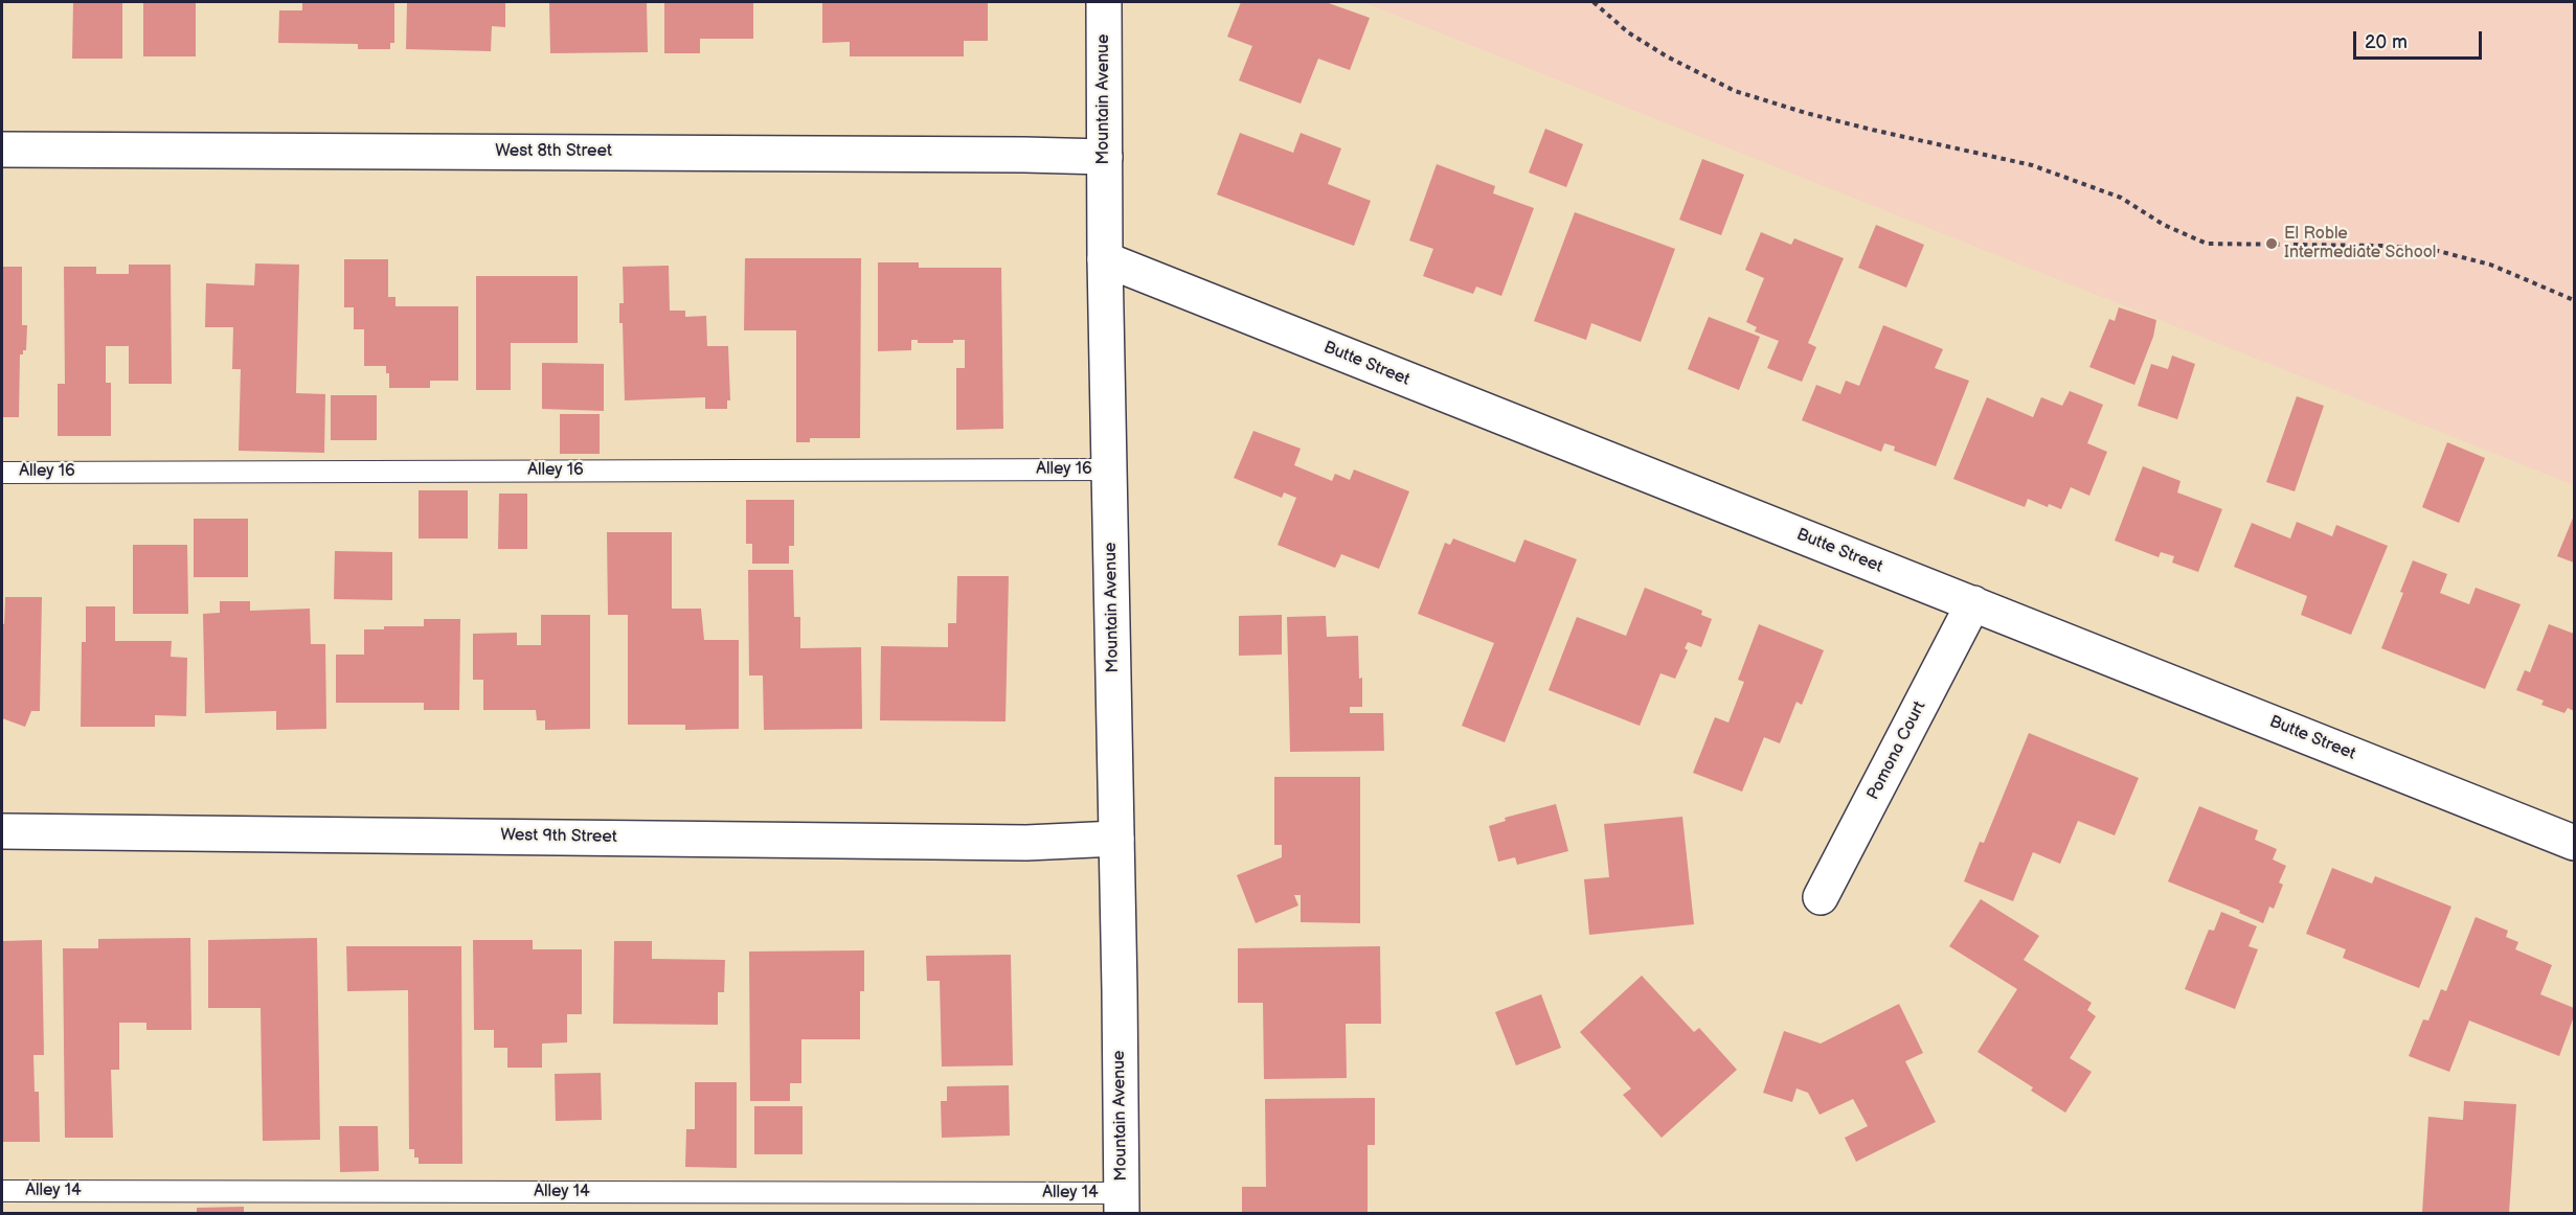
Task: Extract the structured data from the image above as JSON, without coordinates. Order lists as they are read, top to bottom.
{
  "streets": {
    "street": [
      "Mountain Avenue",
      "West 8th Street",
      "Butte Street",
      "Pomona Court",
      "West 9th Street"
    ],
    "lane": ["Alley 16", "Alley 14"]
  },
  "crossings": [
    ["Mountain Avenue", "West 8th Street"],
    ["Mountain Avenue", "Butte Street"],
    ["Mountain Avenue", "Alley 16"],
    ["Mountain Avenue", "West 9th Street"],
    ["Mountain Avenue", "Alley 14"],
    ["Butte Street", "Pomona Court"]
  ],
  "places": ["El Roble Intermediate School"],
  "scale_bar": "20 m"
}
